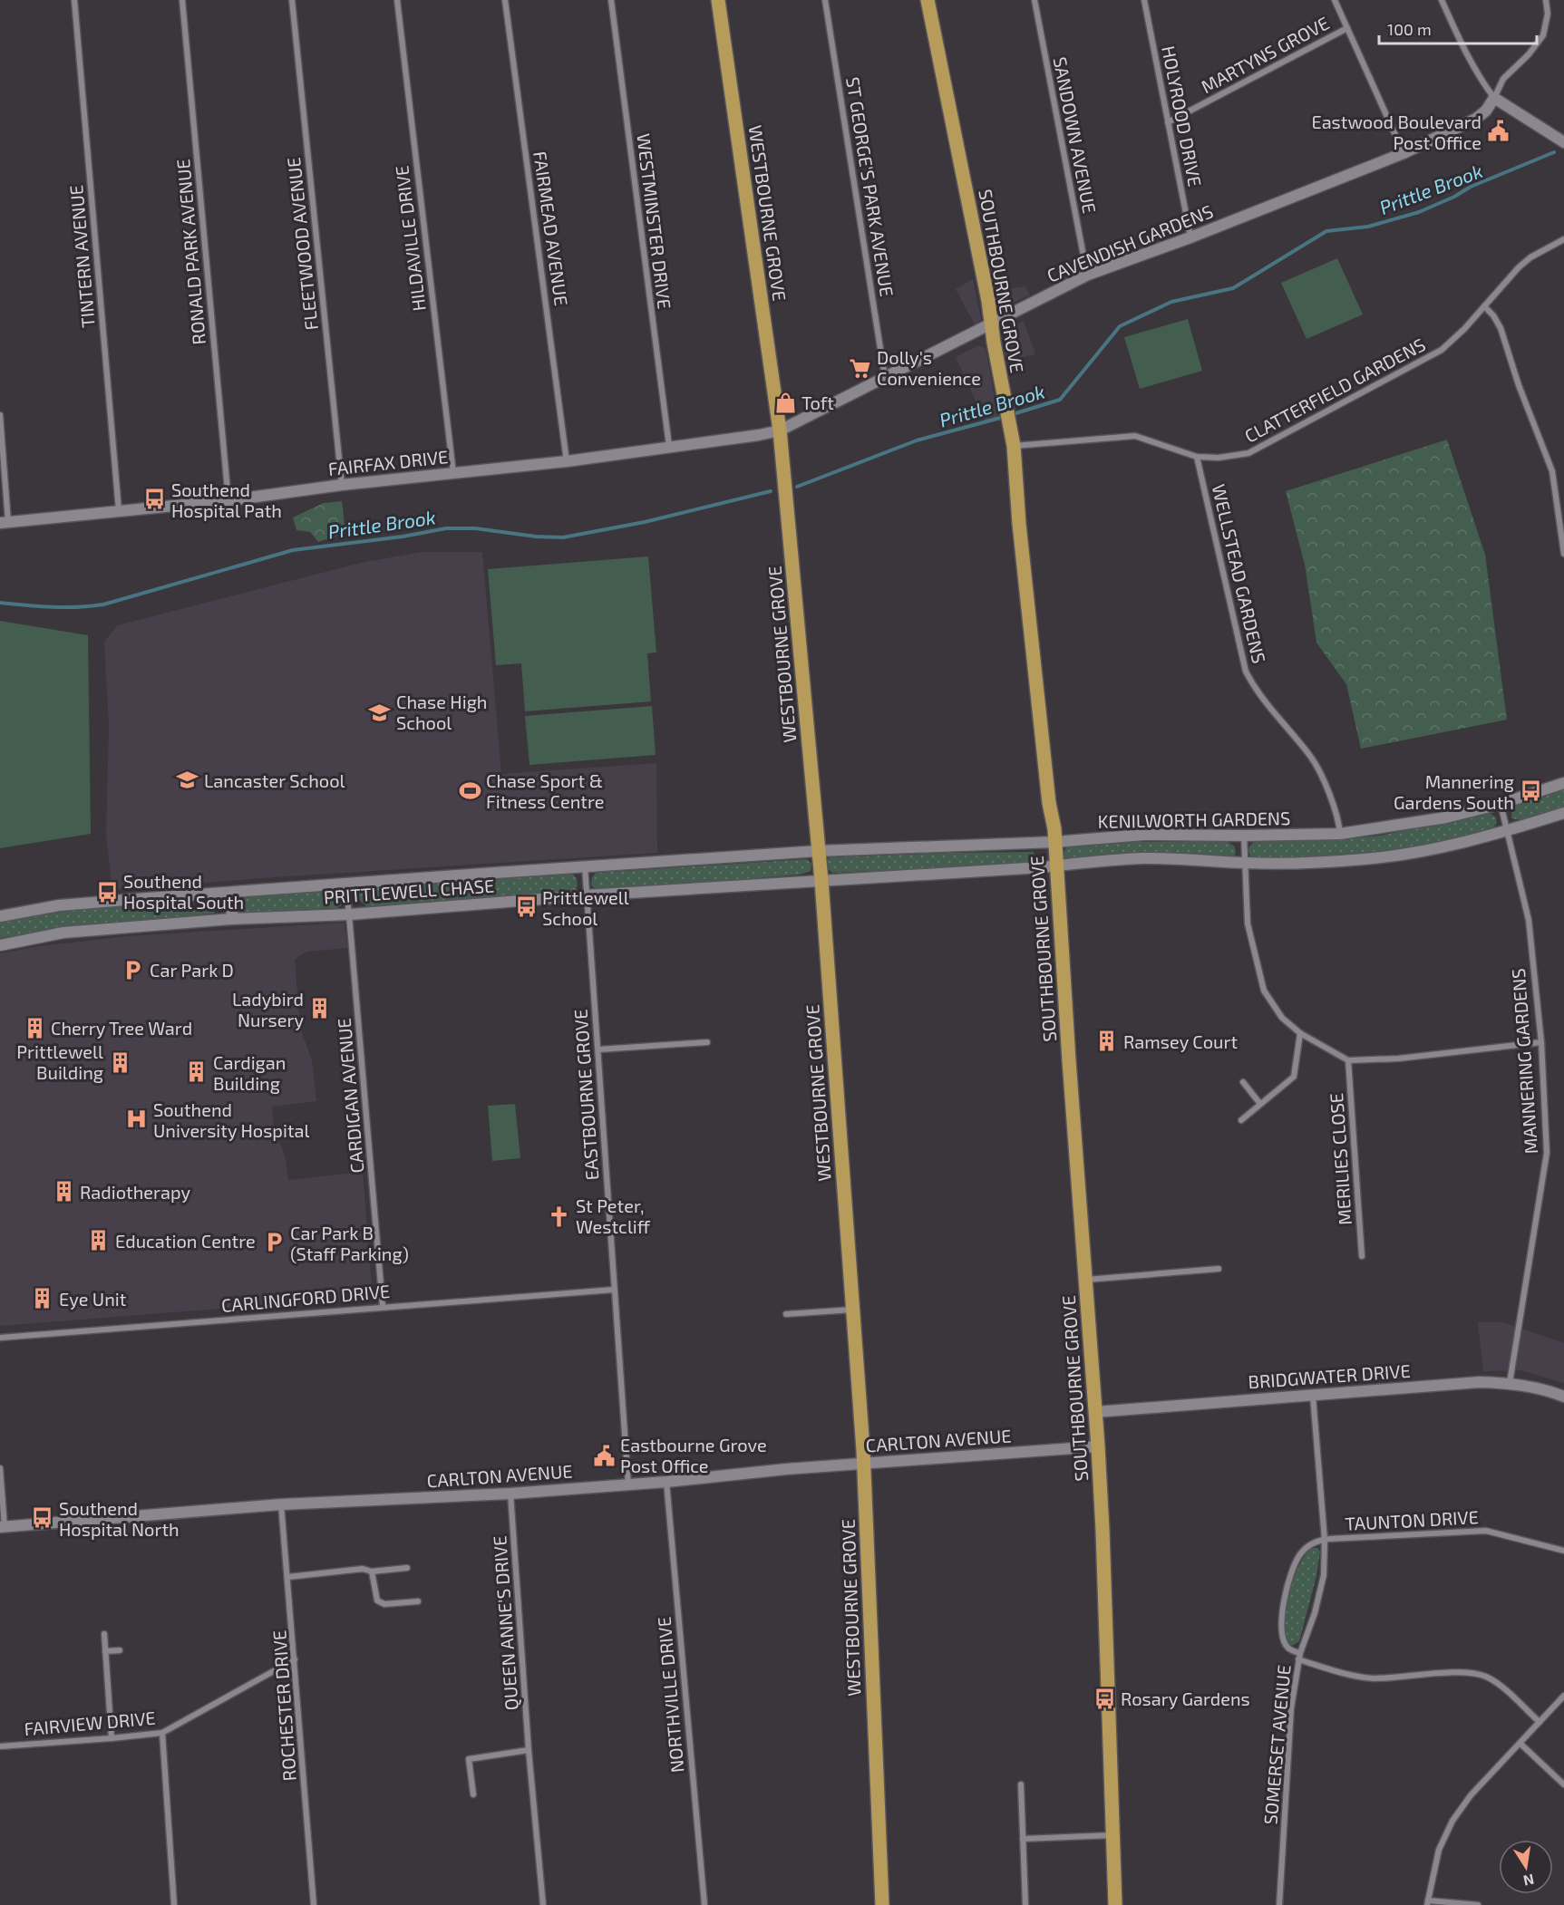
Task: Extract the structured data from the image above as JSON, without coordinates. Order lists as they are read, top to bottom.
{
  "streets": {
    "main road": ["WESTBOURNE GROVE", "SOUTHBOURNE GROVE"],
    "street": [
      "MARTYNS GROVE",
      "HOLYROOD DRIVE",
      "SANDOWN AVENUE",
      "ST GEORGE'S PARK AVENUE",
      "WESTMINSTER DRIVE",
      "FAIRMEAD AVENUE",
      "HILDAVILLE DRIVE",
      "CAVENDISH GARDENS",
      "FLEETWOOD AVENUE",
      "RONALD PARK AVENUE",
      "TINTERN AVENUE",
      "CLATTERFIELD GARDENS",
      "FAIRFAX DRIVE",
      "WELLSTEAD GARDENS",
      "KENILWORTH GARDENS",
      "PRITTLEWELL CHASE",
      "MANNERING GARDENS",
      "EASTBOURNE GROVE",
      "CARDIGAN AVENUE",
      "MERILIES CLOSE",
      "CARLINGFORD DRIVE",
      "BRIDGWATER DRIVE",
      "CARLTON AVENUE",
      "TAUNTON DRIVE",
      "QUEEN ANNE'S DRIVE",
      "NORTHVILLE DRIVE",
      "ROCHESTER DRIVE",
      "FAIRVIEW DRIVE",
      "SOMERSET AVENUE"
    ]
  },
  "crossings": [
    ["MARTYNS GROVE", "HOLYROOD DRIVE"],
    ["HOLYROOD DRIVE", "CAVENDISH GARDENS"],
    ["SANDOWN AVENUE", "CAVENDISH GARDENS"],
    ["ST GEORGE'S PARK AVENUE", "CAVENDISH GARDENS"],
    ["WESTBOURNE GROVE", "CAVENDISH GARDENS"],
    ["WESTBOURNE GROVE", "FAIRFAX DRIVE"],
    ["WESTBOURNE GROVE", "KENILWORTH GARDENS"],
    ["WESTBOURNE GROVE", "PRITTLEWELL CHASE"],
    ["WESTBOURNE GROVE", "CARLTON AVENUE"],
    ["WESTMINSTER DRIVE", "FAIRFAX DRIVE"],
    ["FAIRMEAD AVENUE", "FAIRFAX DRIVE"],
    ["HILDAVILLE DRIVE", "FAIRFAX DRIVE"],
    ["CAVENDISH GARDENS", "SOUTHBOURNE GROVE"],
    ["CAVENDISH GARDENS", "FAIRFAX DRIVE"],
    ["FLEETWOOD AVENUE", "FAIRFAX DRIVE"],
    ["RONALD PARK AVENUE", "FAIRFAX DRIVE"],
    ["TINTERN AVENUE", "FAIRFAX DRIVE"],
    ["SOUTHBOURNE GROVE", "CLATTERFIELD GARDENS"],
    ["SOUTHBOURNE GROVE", "KENILWORTH GARDENS"],
    ["SOUTHBOURNE GROVE", "BRIDGWATER DRIVE"],
    ["SOUTHBOURNE GROVE", "CARLTON AVENUE"],
    ["CLATTERFIELD GARDENS", "WELLSTEAD GARDENS"],
    ["WELLSTEAD GARDENS", "KENILWORTH GARDENS"],
    ["KENILWORTH GARDENS", "PRITTLEWELL CHASE"],
    ["KENILWORTH GARDENS", "MANNERING GARDENS"],
    ["PRITTLEWELL CHASE", "EASTBOURNE GROVE"],
    ["PRITTLEWELL CHASE", "CARDIGAN AVENUE"],
    ["MANNERING GARDENS", "BRIDGWATER DRIVE"],
    ["EASTBOURNE GROVE", "CARLINGFORD DRIVE"],
    ["EASTBOURNE GROVE", "CARLTON AVENUE"],
    ["CARDIGAN AVENUE", "CARLINGFORD DRIVE"],
    ["BRIDGWATER DRIVE", "SOMERSET AVENUE"],
    ["CARLTON AVENUE", "QUEEN ANNE'S DRIVE"],
    ["CARLTON AVENUE", "NORTHVILLE DRIVE"],
    ["CARLTON AVENUE", "ROCHESTER DRIVE"],
    ["TAUNTON DRIVE", "SOMERSET AVENUE"],
    ["ROCHESTER DRIVE", "FAIRVIEW DRIVE"]
  ],
  "water": ["Prittle Brook"],
  "places": {
    "public building": ["Eastwood Boulevard Post Office", "Eastbourne Grove Post Office"],
    "supermarket": ["Dolly's Convenience"],
    "shop": ["Toft"],
    "bus stop": [
      "Southend Hospital Path",
      "Mannering Gardens South",
      "Southend Hospital South",
      "Prittlewell School",
      "Southend Hospital North",
      "Rosary Gardens"
    ],
    "school or university": ["Chase High School", "Lancaster School"],
    "sports": ["Chase Sport & Fitness Centre"],
    "parking": ["Car Park D", "Car Park B (Staff Parking)"],
    "building": [
      "Ladybird Nursery",
      "Cherry Tree Ward",
      "Ramsey Court",
      "Prittlewell Building",
      "Cardigan Building",
      "Radiotherapy",
      "Education Centre",
      "Eye Unit"
    ],
    "hospital": ["Southend University Hospital"],
    "church": ["St Peter, Westcliff"]
  },
  "scale_bar": "100 m",
  "north": "bottom"
}
